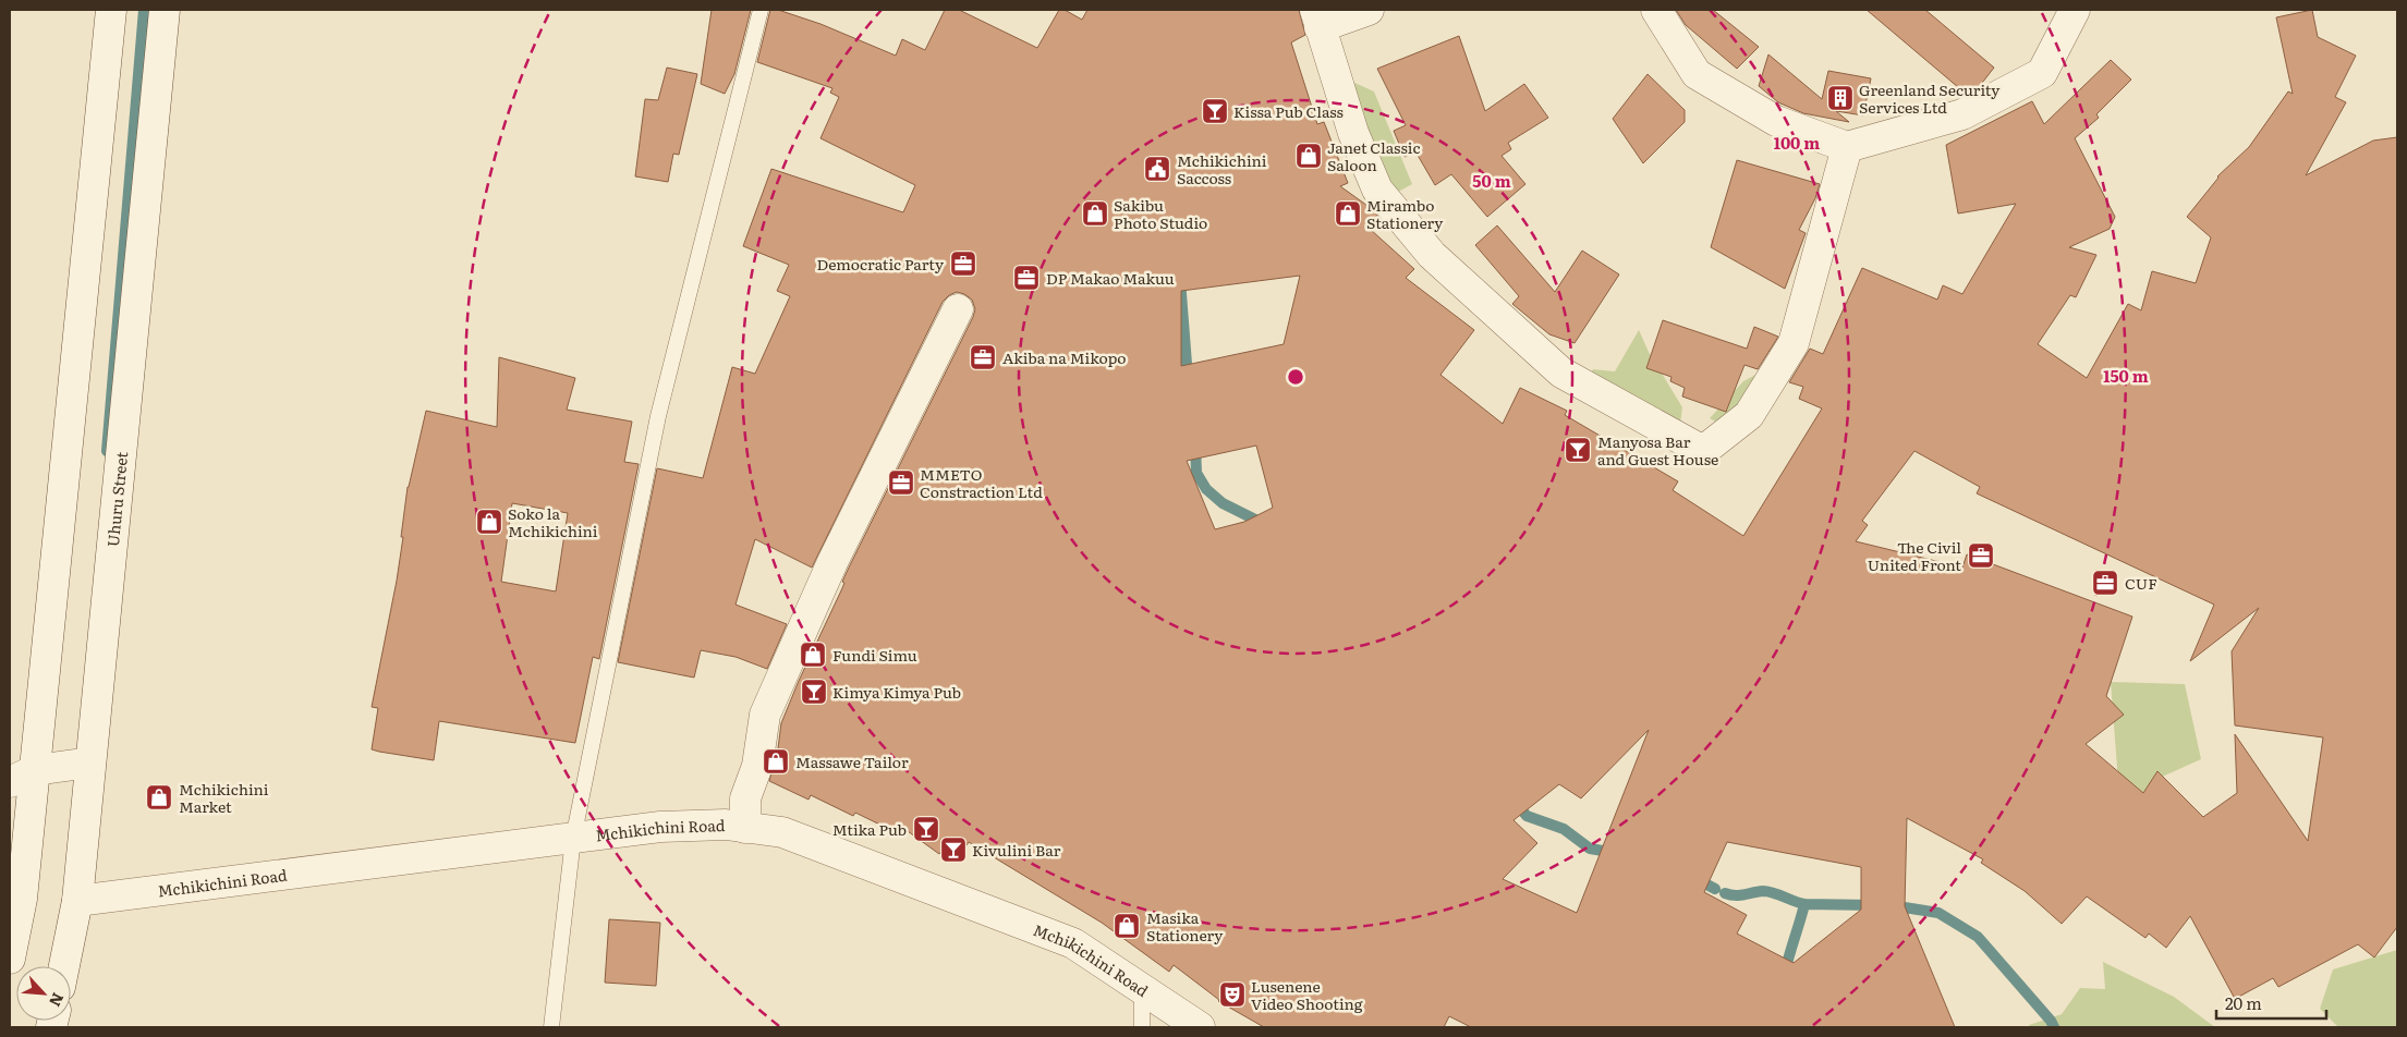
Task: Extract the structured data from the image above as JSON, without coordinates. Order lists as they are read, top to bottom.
{
  "streets": {
    "street": ["Uhuru Street", "Mchikichini Road"]
  },
  "crossings": [
    ["Uhuru Street", "Mchikichini Road"]
  ],
  "places": {
    "building": ["Greenland Security Services Ltd"],
    "bar": [
      "Kissa Pub Class",
      "Manyosa Bar and Guest House",
      "Kimya Kimya Pub",
      "Mtika Pub",
      "Kivulini Bar"
    ],
    "shop": [
      "Janet Classic Saloon",
      "Sakibu Photo Studio",
      "Mirambo Stationery",
      "Soko la Mchikichini",
      "Fundi Simu",
      "Massawe Tailor",
      "Mchikichini Market",
      "Masika Stationery"
    ],
    "public building": ["Mchikichini Saccoss"],
    "office": [
      "Democratic Party",
      "DP Makao Makuu",
      "Akiba na Mikopo",
      "MMETO Constraction Ltd",
      "The Civil United Front",
      "CUF"
    ],
    "theatre": ["Lusenene Video Shooting"]
  },
  "scale_bar": "20 m",
  "north": "bottom right",
  "rings": ["100 m", "50 m", "150 m"]
}
